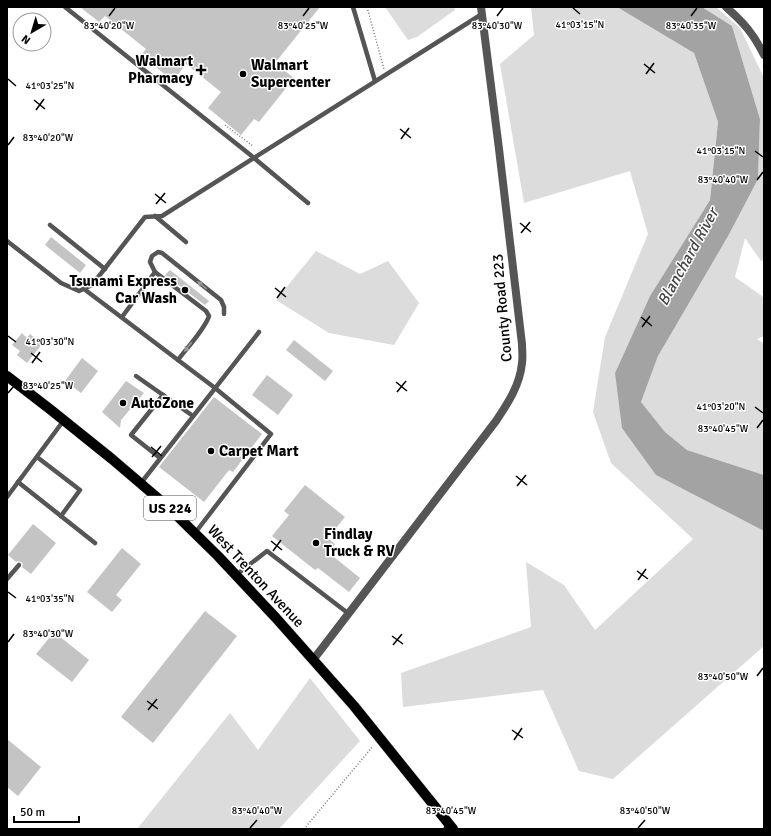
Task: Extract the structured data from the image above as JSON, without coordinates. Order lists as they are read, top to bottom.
{
  "streets": {
    "main road": ["US 224", "West Trenton Avenue"],
    "street": ["County Road 223"]
  },
  "crossings": [
    ["County Road 223", "US 224"],
    ["County Road 223", "West Trenton Avenue"],
    ["US 224", "West Trenton Avenue"]
  ],
  "water": ["Blanchard River"],
  "places": {
    "health": ["Walmart Pharmacy"],
    "other": [
      "Walmart Supercenter",
      "Tsunami Express Car Wash",
      "AutoZone",
      "Carpet Mart",
      "Findlay Truck & RV"
    ]
  },
  "scale_bar": "50 m",
  "north": "bottom left",
  "coordinates": [
    "41°03'15\"N",
    "83°40'20\"W",
    "83°40'25\"W",
    "83°40'30\"W",
    "83°40'35\"W",
    "41°03'25\"N",
    "83°40'40\"W",
    "41°03'30\"N",
    "41°03'20\"N",
    "83°40'45\"W",
    "41°03'35\"N",
    "83°40'50\"W"
  ]
}
